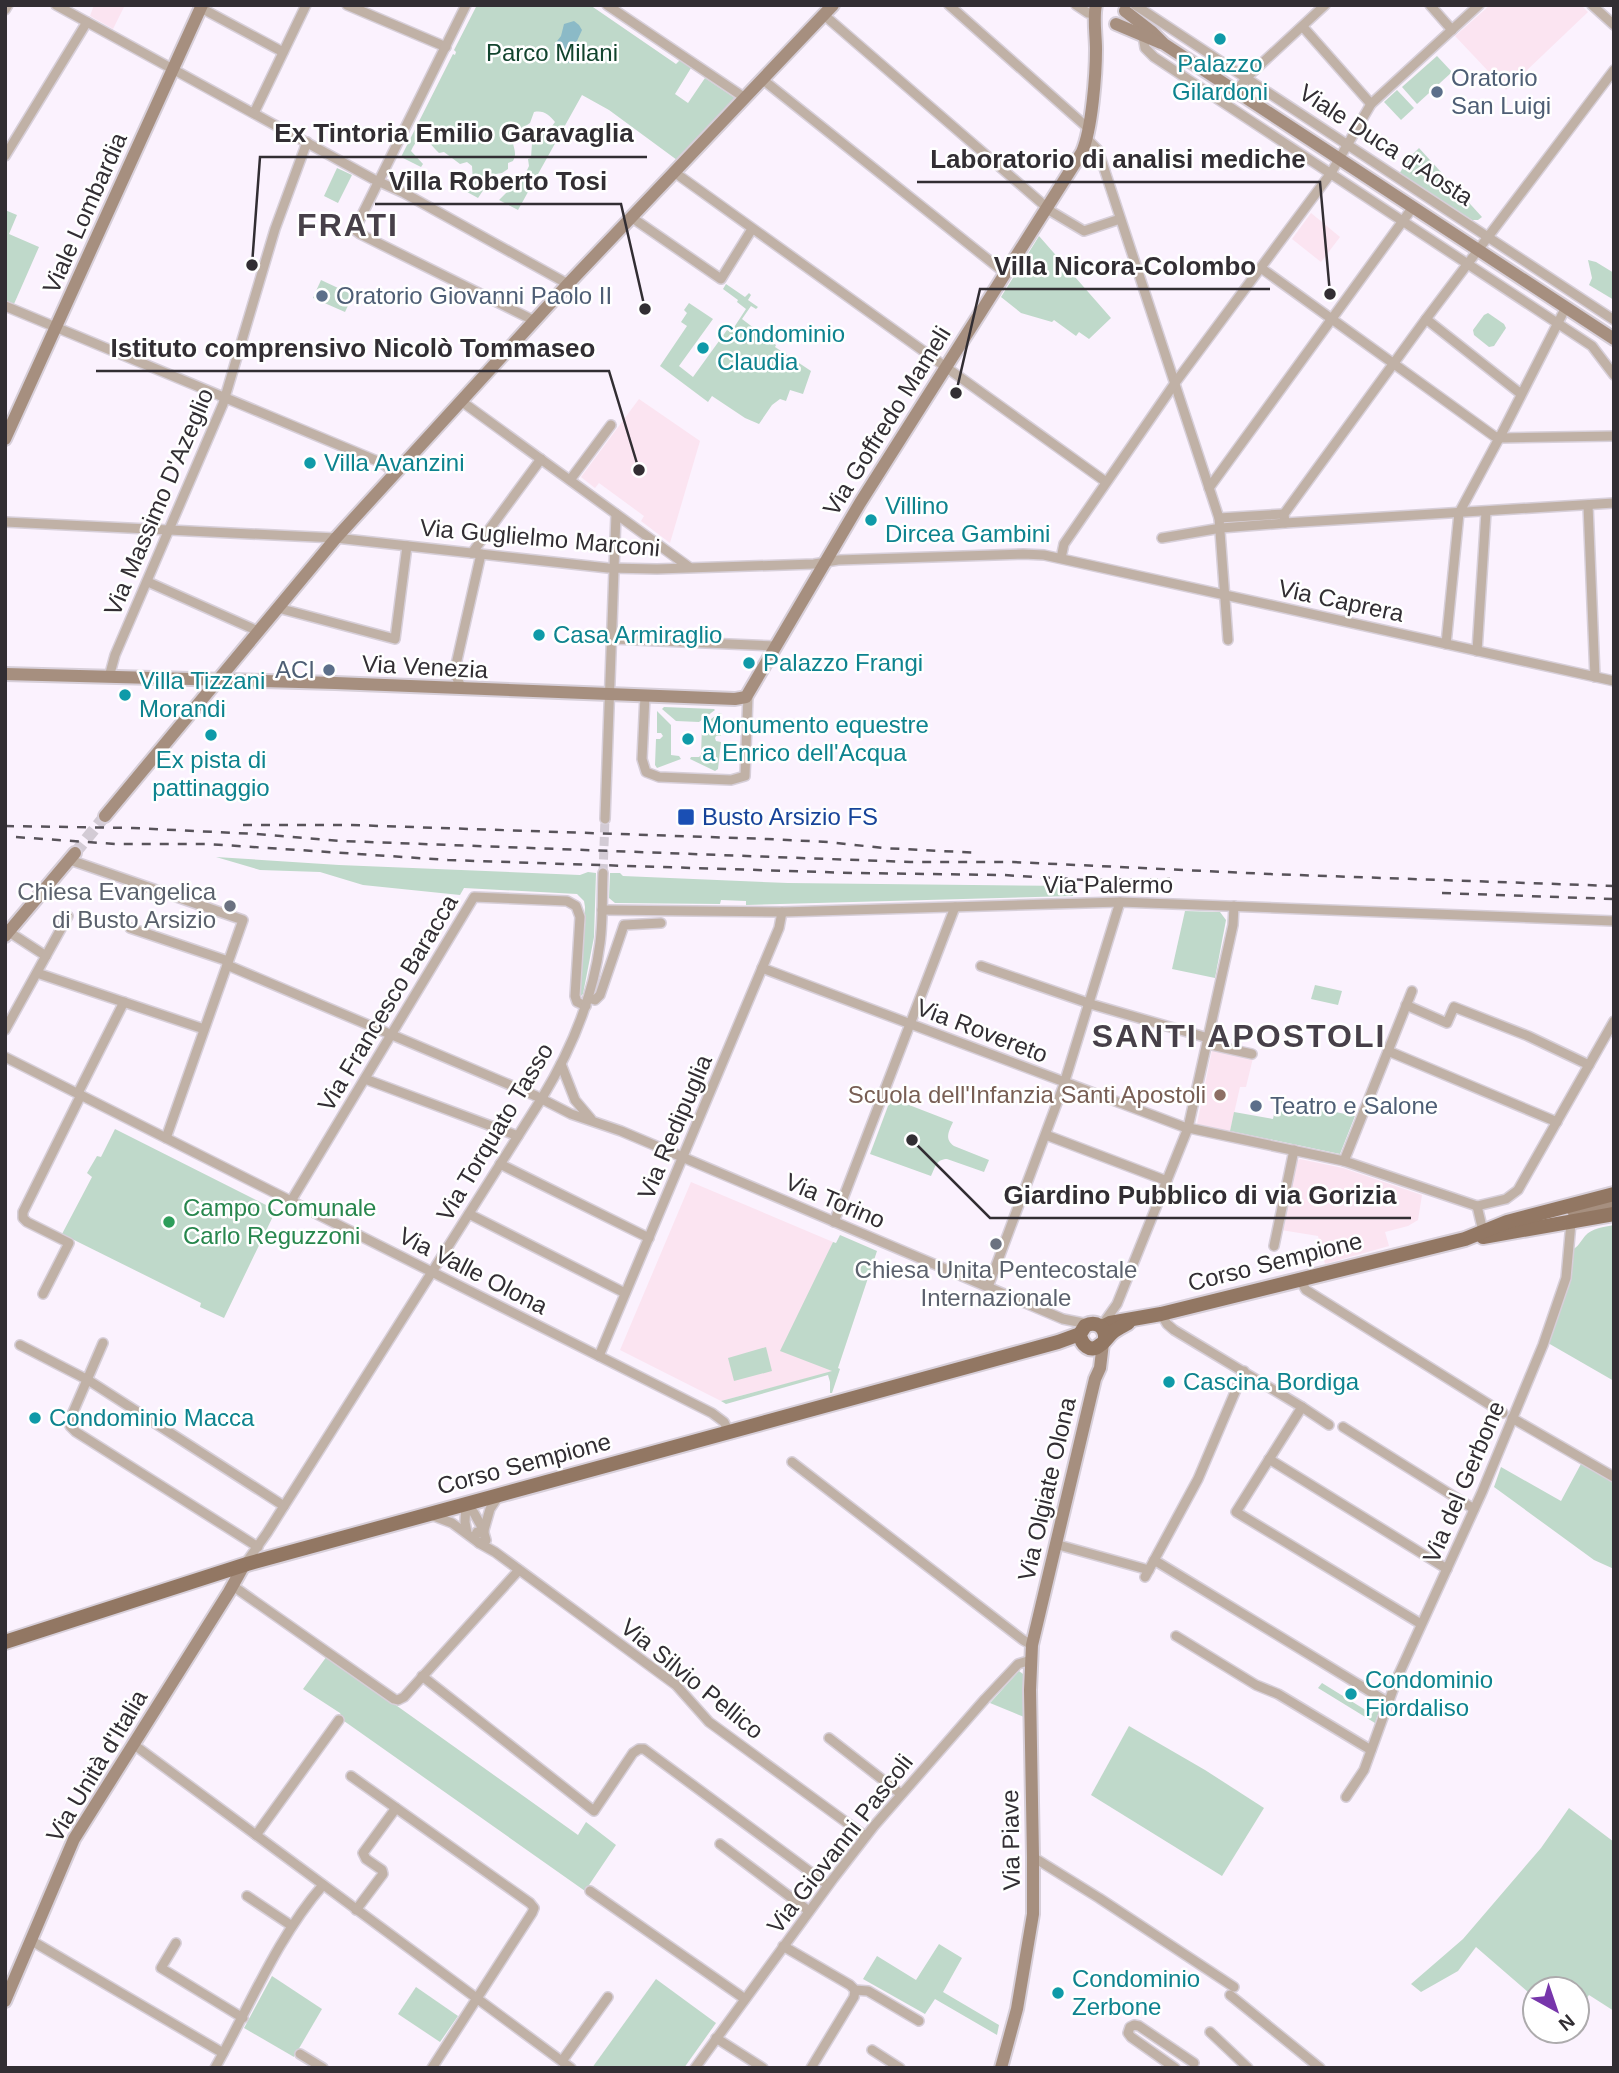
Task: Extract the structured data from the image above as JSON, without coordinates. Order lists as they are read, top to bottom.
{
  "streets": {
    "main road": ["Corso Sempione"],
    "street": [
      "Viale Duca d'Aosta",
      "Viale Lombardia",
      "Via Goffredo Mameli",
      "Via Massimo D'Azeglio",
      "Via Guglielmo Marconi",
      "Via Caprera",
      "Via Venezia",
      "Via Palermo",
      "Via Francesco Baracca",
      "Via Rovereto",
      "Via Redipuglia",
      "Via Torquato Tasso",
      "Via Torino",
      "Via Valle Olona",
      "Via del Gerbone",
      "Via Olgiate Olona",
      "Via Silvio Pellico",
      "Via Unità d'Italia",
      "Via Piave",
      "Via Giovanni Pascoli"
    ]
  },
  "crossings": [
    ["Viale Duca d'Aosta", "Via Goffredo Mameli"],
    ["Via Goffredo Mameli", "Via Guglielmo Marconi"],
    ["Via Goffredo Mameli", "Via Venezia"],
    ["Via Massimo D'Azeglio", "Via Guglielmo Marconi"],
    ["Via Massimo D'Azeglio", "Via Venezia"],
    ["Via Guglielmo Marconi", "Via Caprera"],
    ["Via Palermo", "Via Redipuglia"],
    ["Via Palermo", "Via Torquato Tasso"],
    ["Via Francesco Baracca", "Via Torquato Tasso"],
    ["Via Francesco Baracca", "Via Torino"],
    ["Via Francesco Baracca", "Via Valle Olona"],
    ["Via Rovereto", "Via Redipuglia"],
    ["Via Redipuglia", "Via Torino"],
    ["Via Redipuglia", "Via Valle Olona"],
    ["Via Torquato Tasso", "Via Torino"],
    ["Via Torquato Tasso", "Corso Sempione"],
    ["Via Torquato Tasso", "Via Valle Olona"],
    ["Via Torquato Tasso", "Via Unità d'Italia"],
    ["Via Torino", "Corso Sempione"],
    ["Via Torino", "Via Olgiate Olona"],
    ["Corso Sempione", "Via Valle Olona"],
    ["Corso Sempione", "Via del Gerbone"],
    ["Corso Sempione", "Via Olgiate Olona"],
    ["Corso Sempione", "Via Silvio Pellico"],
    ["Corso Sempione", "Via Unità d'Italia"],
    ["Via Olgiate Olona", "Via Piave"],
    ["Via Silvio Pellico", "Via Giovanni Pascoli"],
    ["Via Piave", "Via Giovanni Pascoli"]
  ],
  "districts": ["FRATI", "SANTI APOSTOLI"],
  "parks": ["Parco Milani"],
  "places": {
    "other": [
      "Palazzo Gilardoni",
      "Oratorio San Luigi",
      "Ex Tintoria Emilio Garavaglia",
      "Laboratorio di analisi mediche",
      "Oratorio Giovanni Paolo II",
      "Villa Roberto Tosi",
      "Condominio Claudia",
      "Villa Nicora-Colombo",
      "Villa Avanzini",
      "Istituto comprensivo Nicolò Tommaseo",
      "Villino Dircea Gambini",
      "Casa Armiraglio",
      "Palazzo Frangi",
      "ACI",
      "Villa Tizzani Morandi",
      "Ex pista di pattinaggio",
      "Monumento equestre a Enrico dell'Acqua",
      "Chiesa Evangelica di Busto Arsizio",
      "Scuola dell'Infanzia Santi Apostoli",
      "Teatro e Salone",
      "Giardino Pubblico di via Gorizia",
      "Campo Comunale Carlo Reguzzoni",
      "Chiesa Unita Pentecostale Internazionale",
      "Cascina Bordiga",
      "Condominio Macca",
      "Condominio Fiordaliso",
      "Condominio Zerbone"
    ],
    "transit": ["Busto Arsizio FS"]
  },
  "north": "bottom right"
}
